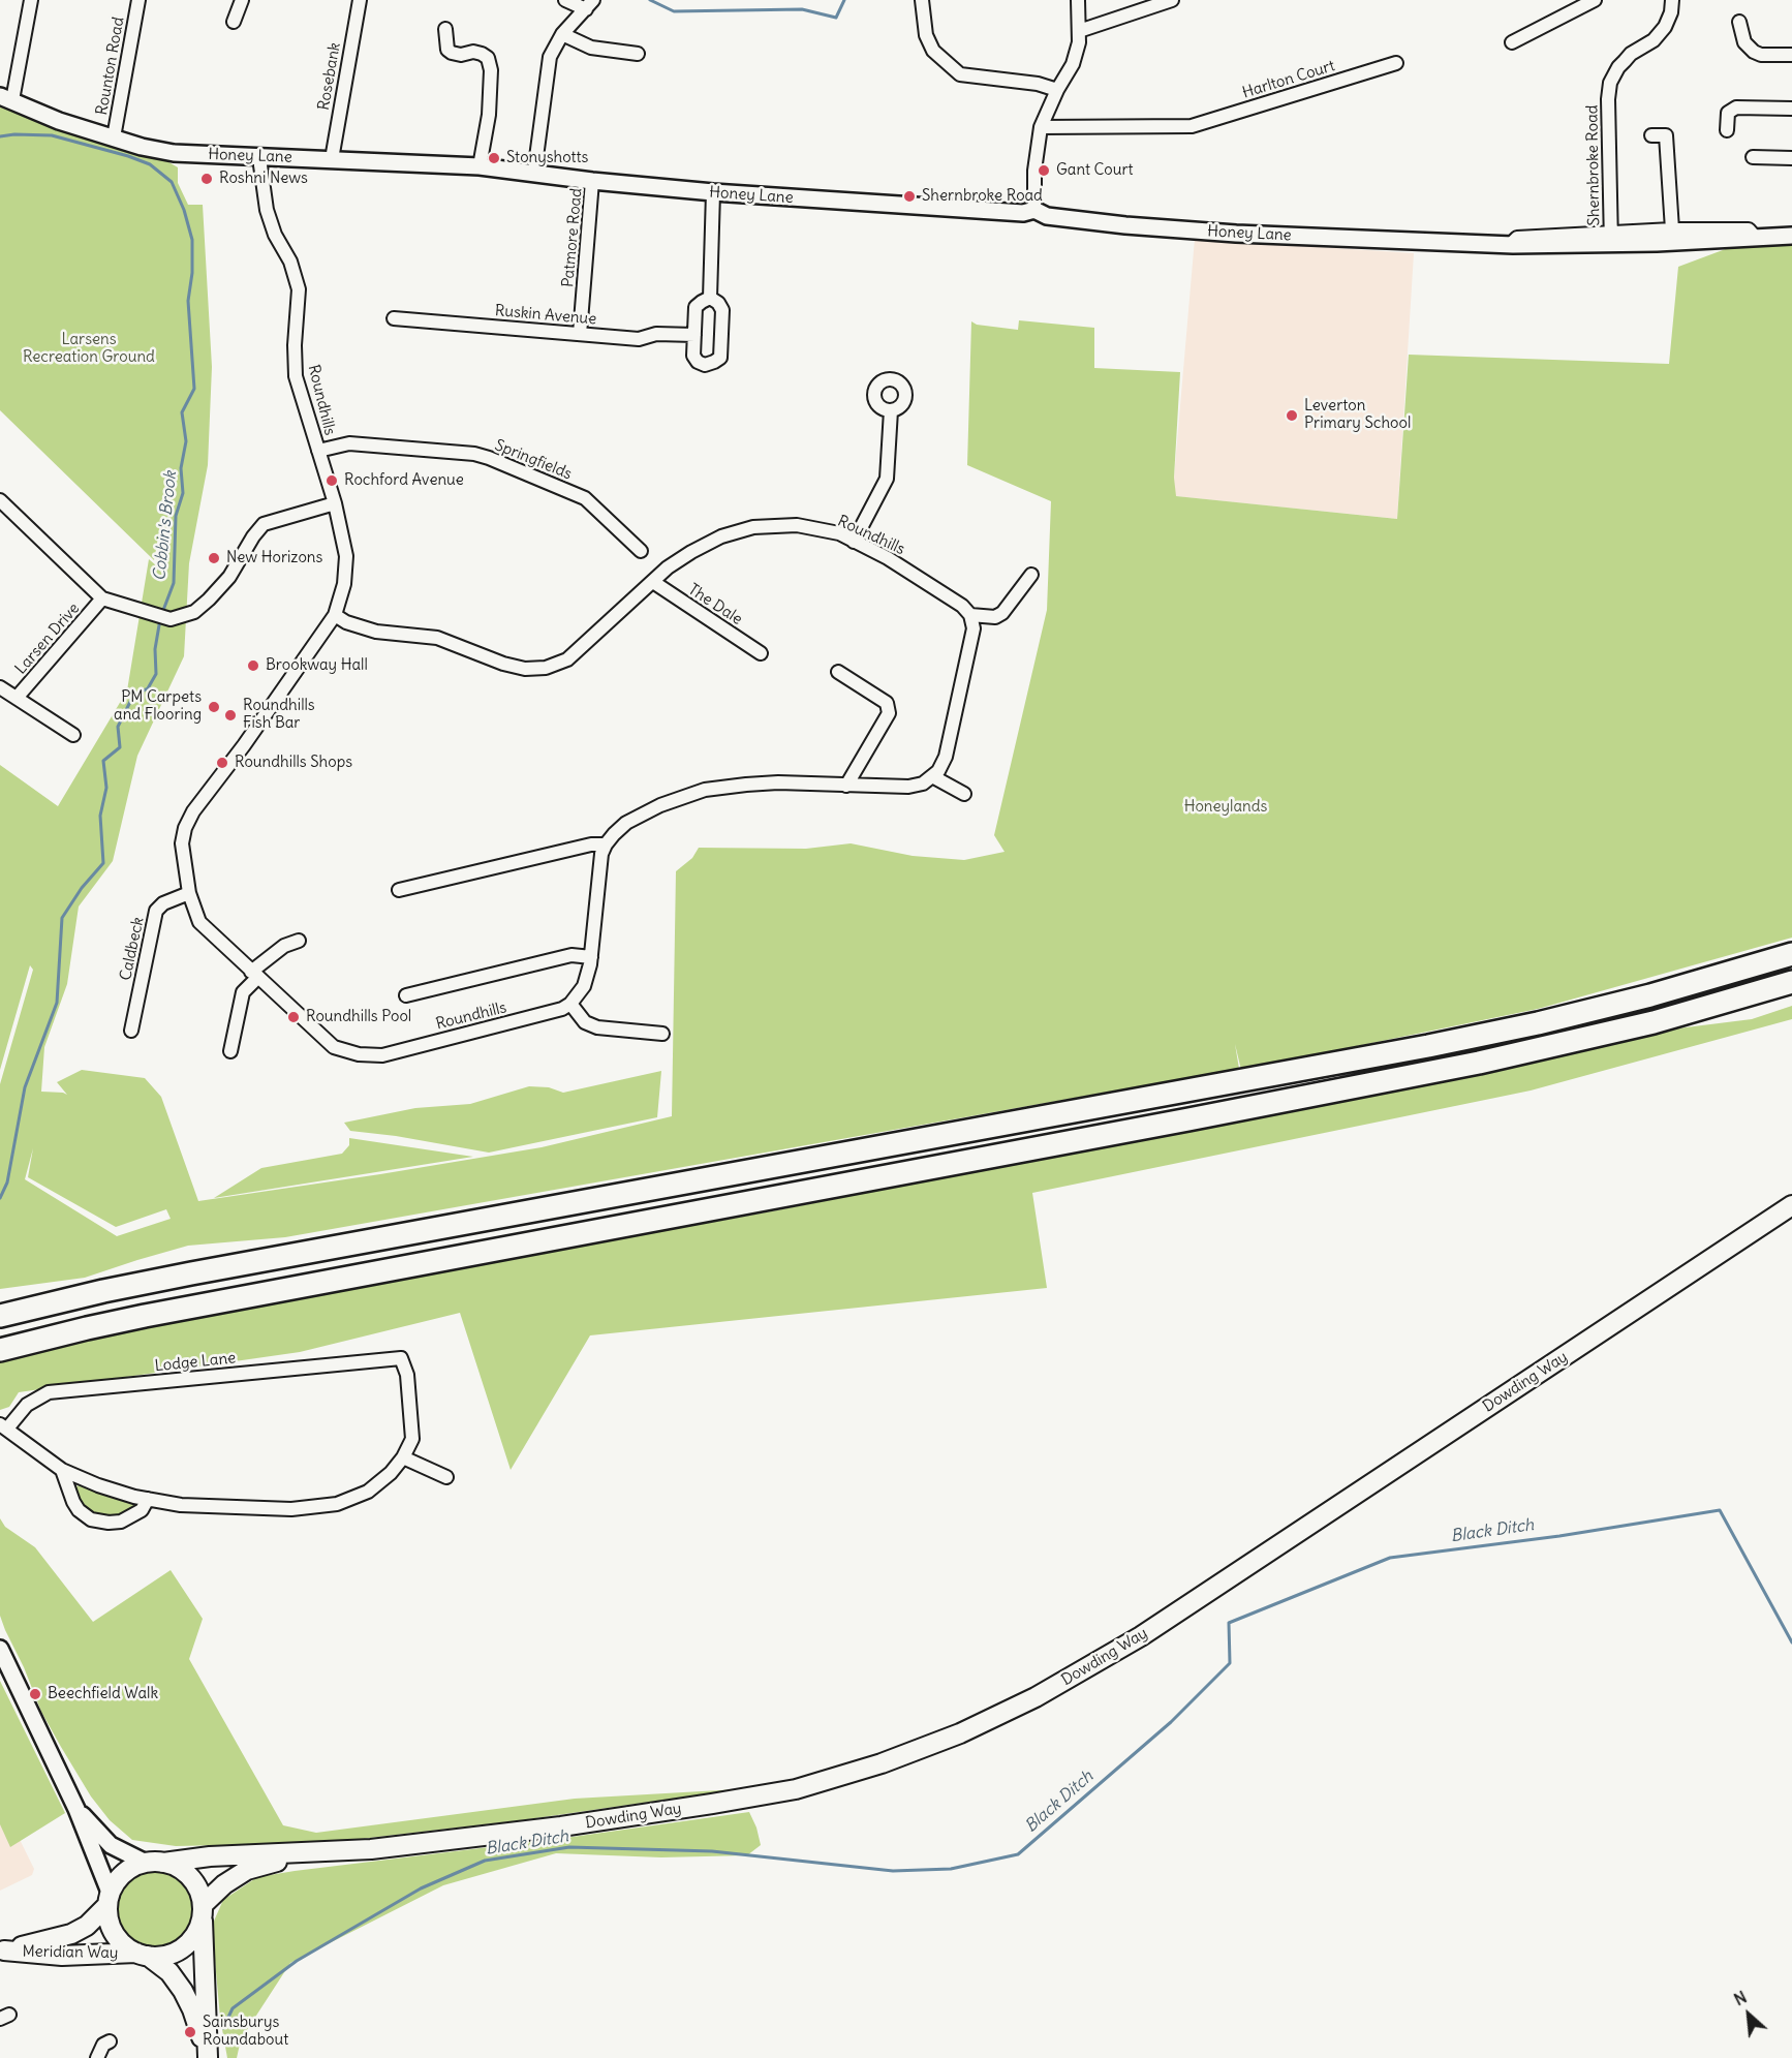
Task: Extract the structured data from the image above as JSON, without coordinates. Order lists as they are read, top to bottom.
{
  "streets": {
    "main road": ["Dowding Way", "Meridian Way"],
    "street": [
      "Rounton Road",
      "Rosebank",
      "Harlton Court",
      "Honey Lane",
      "Shernbroke Road",
      "Patmore Road",
      "Ruskin Avenue",
      "Roundhills",
      "Springfields",
      "The Dale",
      "Larsen Drive",
      "Caldbeck",
      "Lodge Lane"
    ]
  },
  "crossings": [
    ["Rounton Road", "Honey Lane"],
    ["Rosebank", "Honey Lane"],
    ["Honey Lane", "Shernbroke Road"],
    ["Honey Lane", "Patmore Road"],
    ["Honey Lane", "Roundhills"],
    ["Patmore Road", "Ruskin Avenue"],
    ["Roundhills", "Springfields"],
    ["Roundhills", "The Dale"],
    ["Roundhills", "Caldbeck"],
    ["Dowding Way", "Meridian Way"]
  ],
  "water": ["Cobbin's Brook", "Black Ditch"],
  "parks": ["Larsens Recreation Ground", "Honeylands"],
  "places": [
    "Stonyshotts",
    "Gant Court",
    "Roshni News",
    "Shernbroke Road",
    "Leverton Primary School",
    "Rochford Avenue",
    "New Horizons",
    "Brookway Hall",
    "PM Carpets and Flooring",
    "Roundhills Fish Bar",
    "Roundhills Shops",
    "Roundhills Pool",
    "Beechfield Walk",
    "Sainsburys Roundabout"
  ],
  "north": "top left"
}
